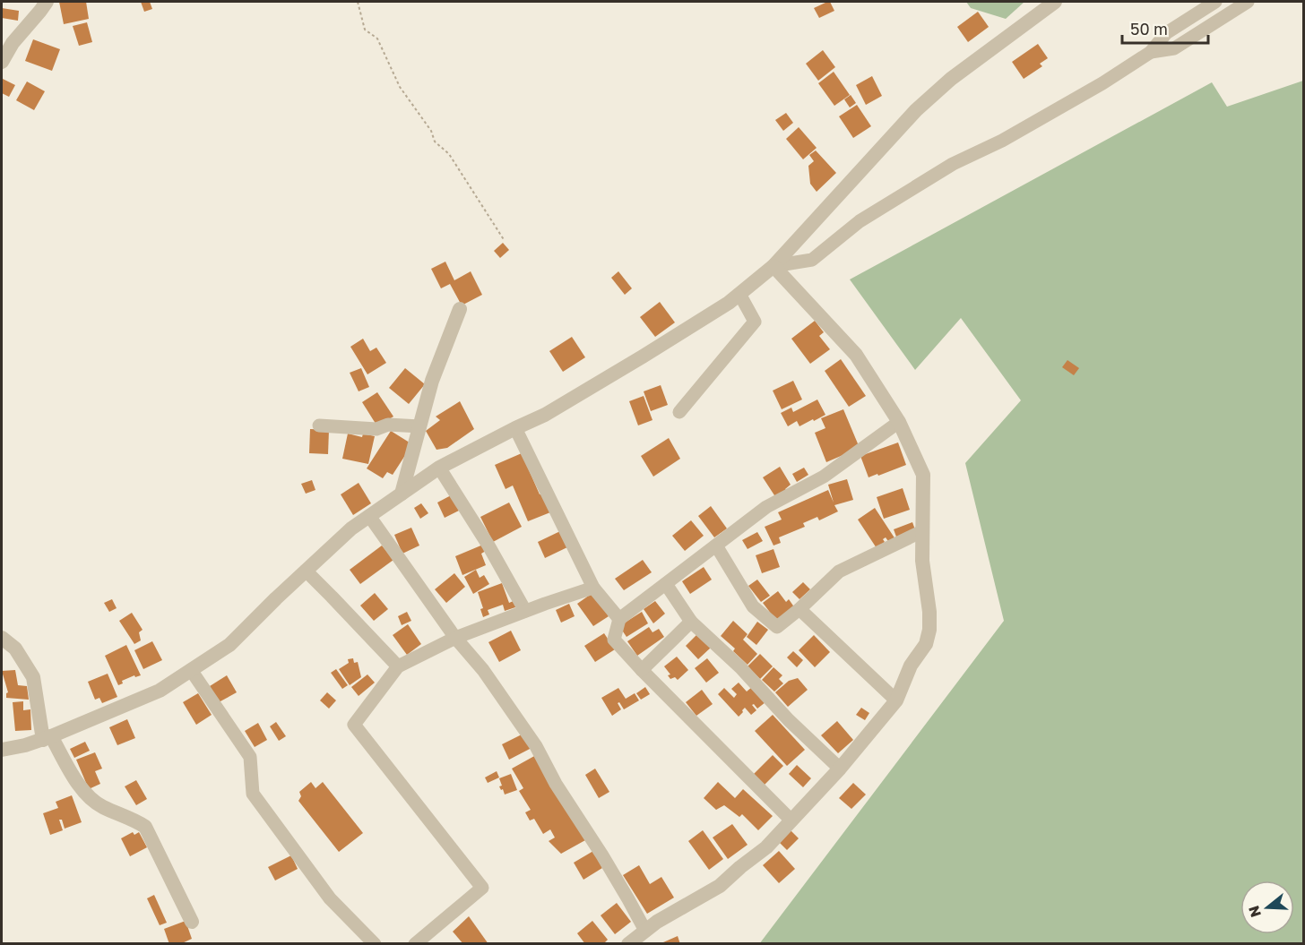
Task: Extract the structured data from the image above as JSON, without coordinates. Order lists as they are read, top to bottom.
{
  "scale_bar": "50 m",
  "north": "left"
}
